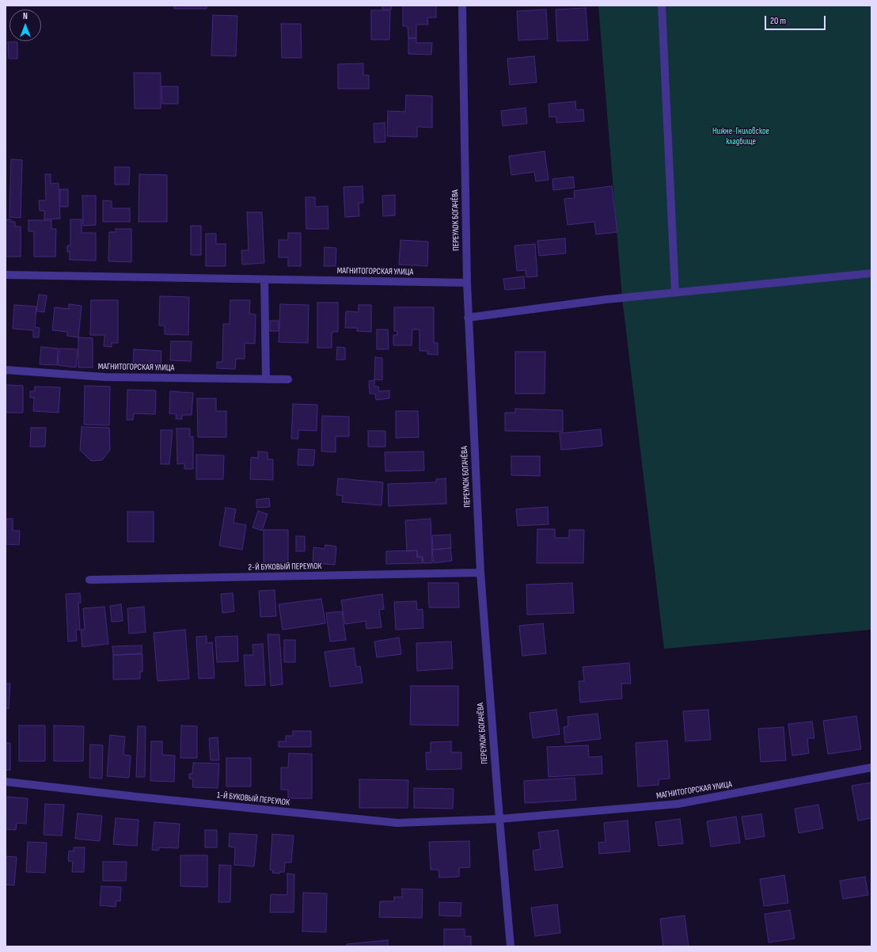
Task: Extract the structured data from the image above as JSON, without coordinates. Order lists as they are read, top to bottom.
{
  "streets": {
    "street": [
      "ПЕРЕУЛОК БОГАЧЁВА",
      "МАГНИТОГОРСКАЯ УЛИЦА",
      "2-Й БУКОВЫЙ ПЕРЕУЛОК",
      "1-Й БУКОВЫЙ ПЕРЕУЛОК"
    ]
  },
  "crossings": [
    ["ПЕРЕУЛОК БОГАЧЁВА", "МАГНИТОГОРСКАЯ УЛИЦА"],
    ["ПЕРЕУЛОК БОГАЧЁВА", "2-Й БУКОВЫЙ ПЕРЕУЛОК"],
    ["ПЕРЕУЛОК БОГАЧЁВА", "1-Й БУКОВЫЙ ПЕРЕУЛОК"],
    ["МАГНИТОГОРСКАЯ УЛИЦА", "1-Й БУКОВЫЙ ПЕРЕУЛОК"]
  ],
  "parks": ["Нижне-Гниловское кладбище"],
  "scale_bar": "20 m",
  "north": "top"
}
